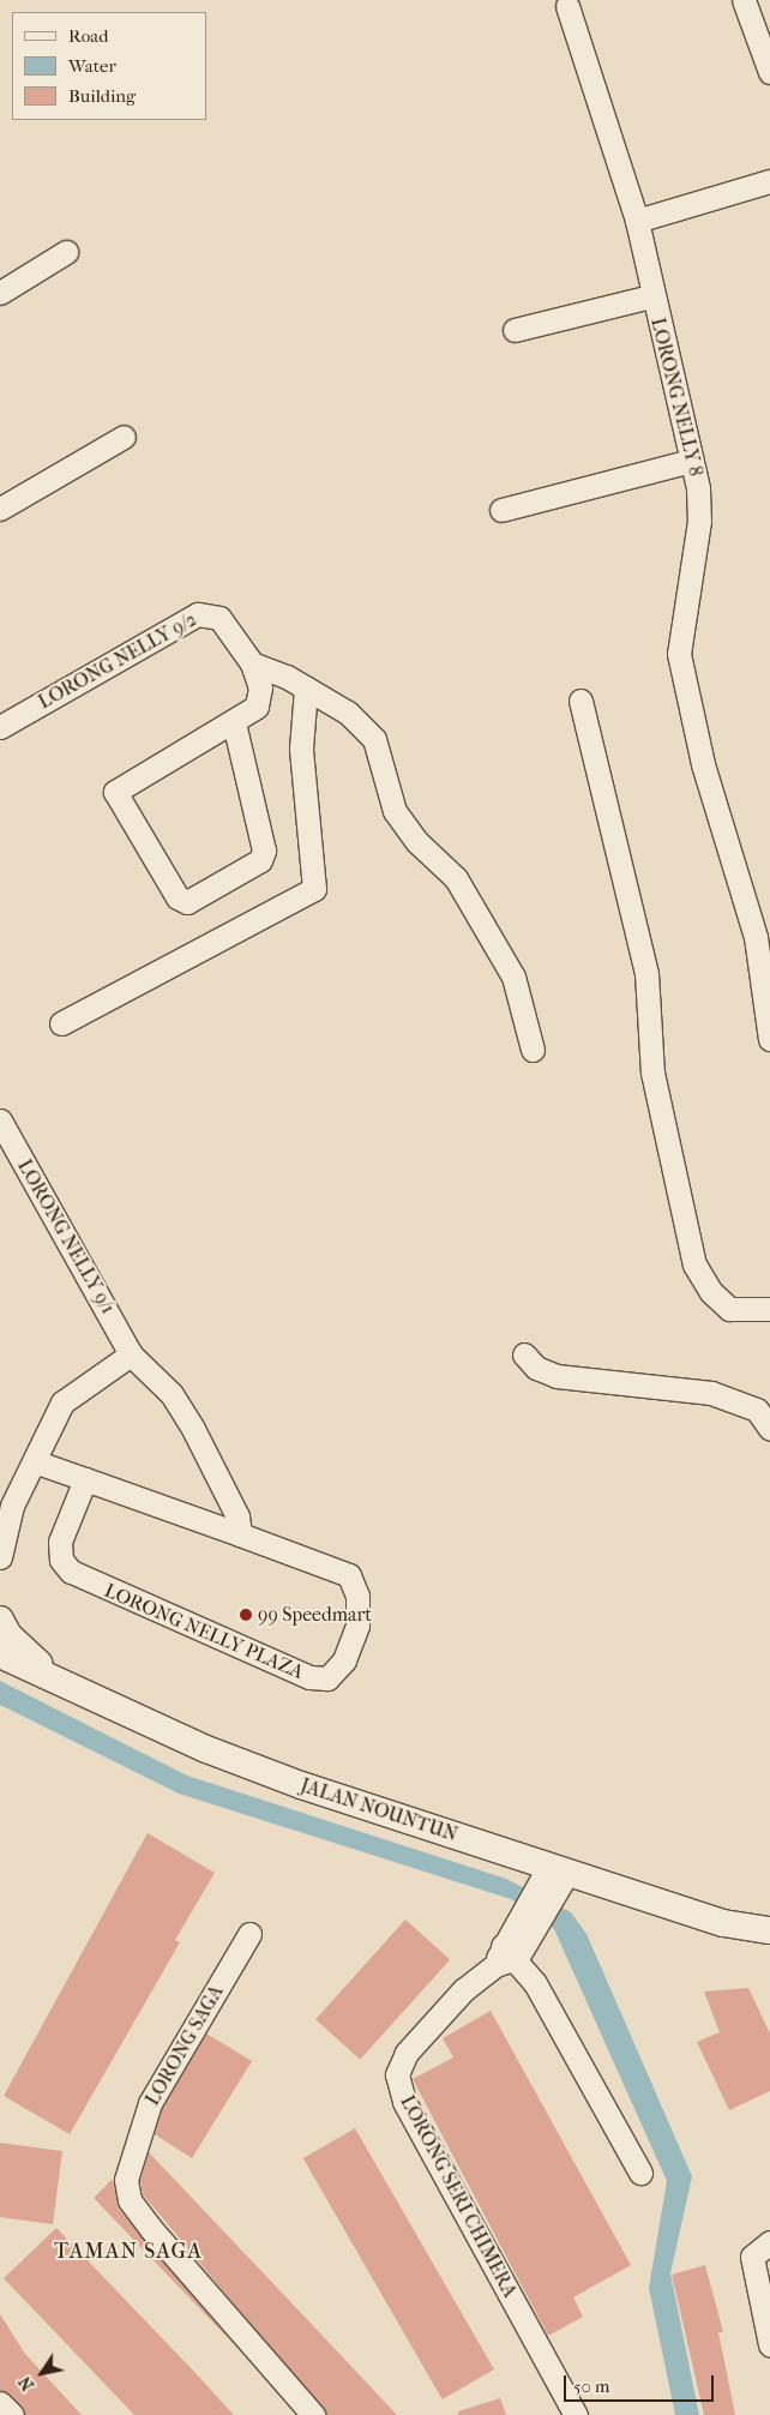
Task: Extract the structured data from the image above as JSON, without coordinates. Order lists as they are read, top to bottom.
{
  "streets": {
    "street": [
      "LORONG NELLY 8",
      "LORONG NELLY 9/2",
      "LORONG NELLY 9/1",
      "LORONG NELLY PLAZA",
      "JALAN NOUNTUN",
      "LORONG SAGA",
      "LORONG SERI CHIMERA"
    ]
  },
  "crossings": [
    ["LORONG NELLY 9/1", "LORONG NELLY PLAZA"],
    ["JALAN NOUNTUN", "LORONG SERI CHIMERA"]
  ],
  "districts": ["TAMAN SAGA"],
  "places": ["99 Speedmart"],
  "legend": ["Road", "Water", "Building"],
  "scale_bar": "50 m",
  "north": "bottom left"
}
